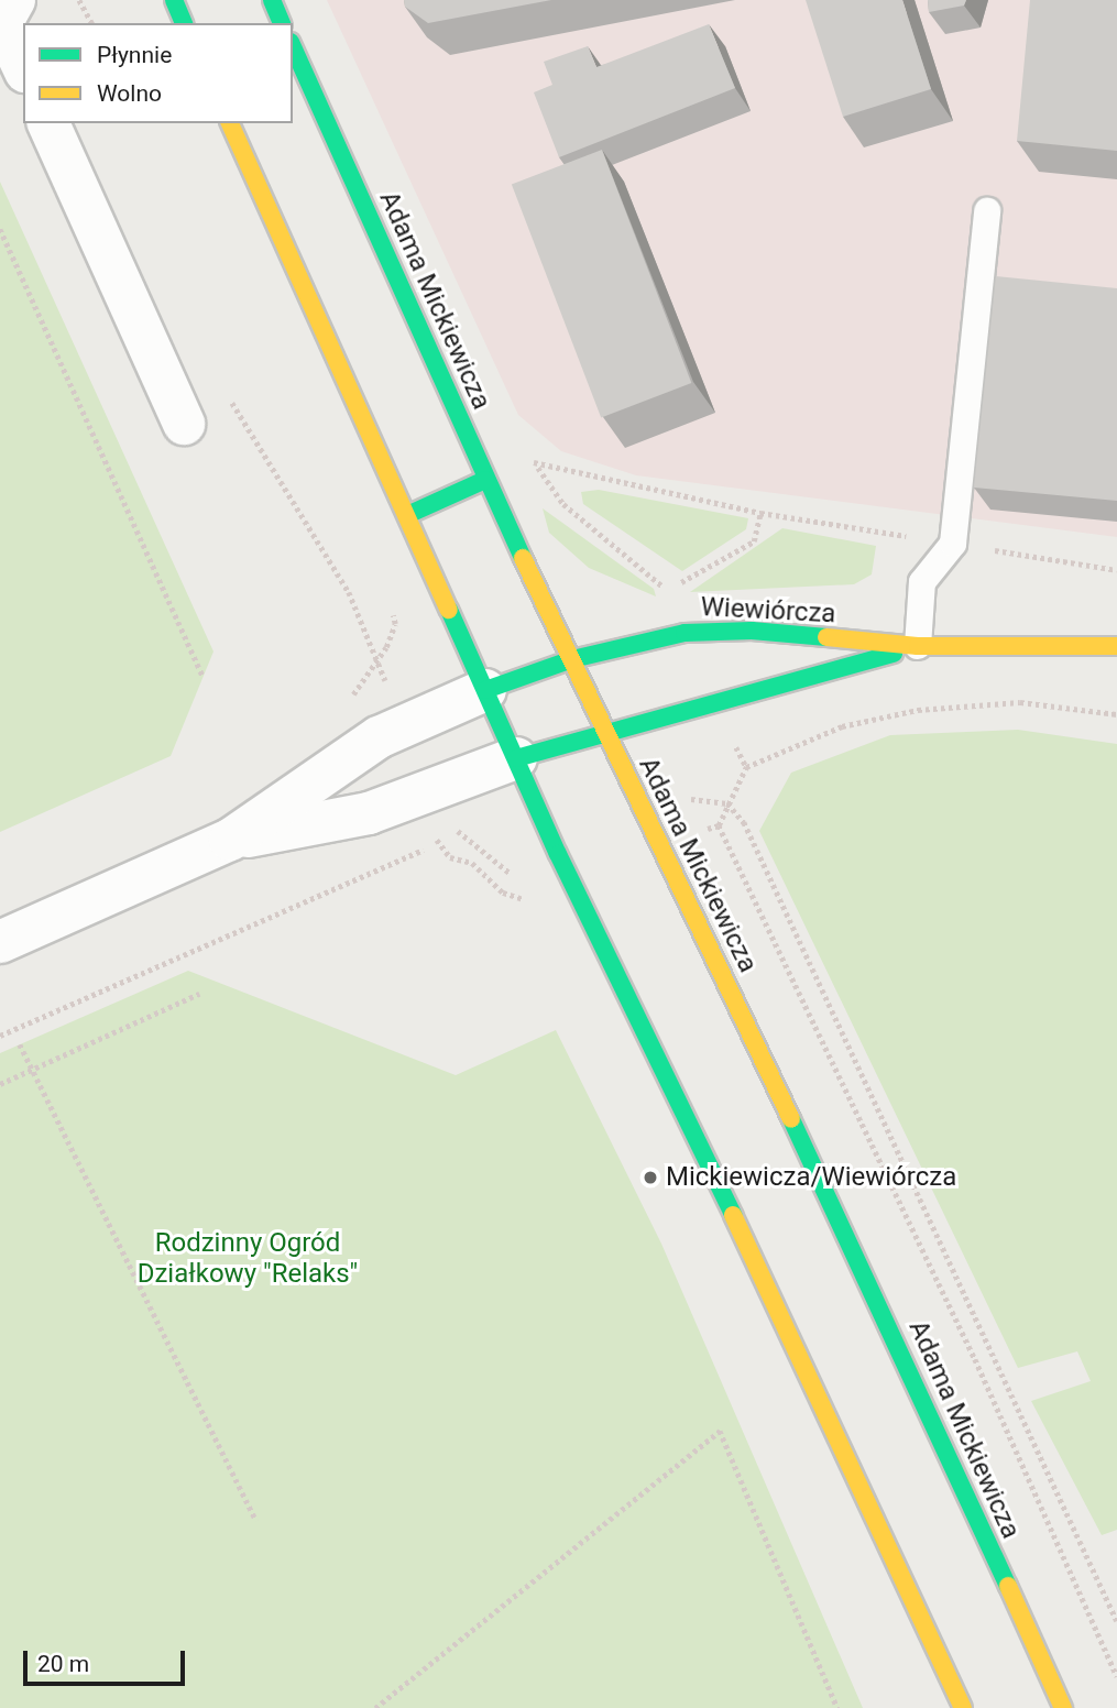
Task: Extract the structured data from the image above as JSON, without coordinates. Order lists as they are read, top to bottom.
{
  "streets": {
    "street": ["Adama Mickiewicza", "Wiewiórcza"]
  },
  "crossings": [
    ["Adama Mickiewicza", "Wiewiórcza"]
  ],
  "parks": ["Rodzinny Ogród Działkowy \"Relaks\""],
  "places": ["Mickiewicza/Wiewiórcza"],
  "legend": ["Płynnie", "Wolno"],
  "scale_bar": "20 m"
}
